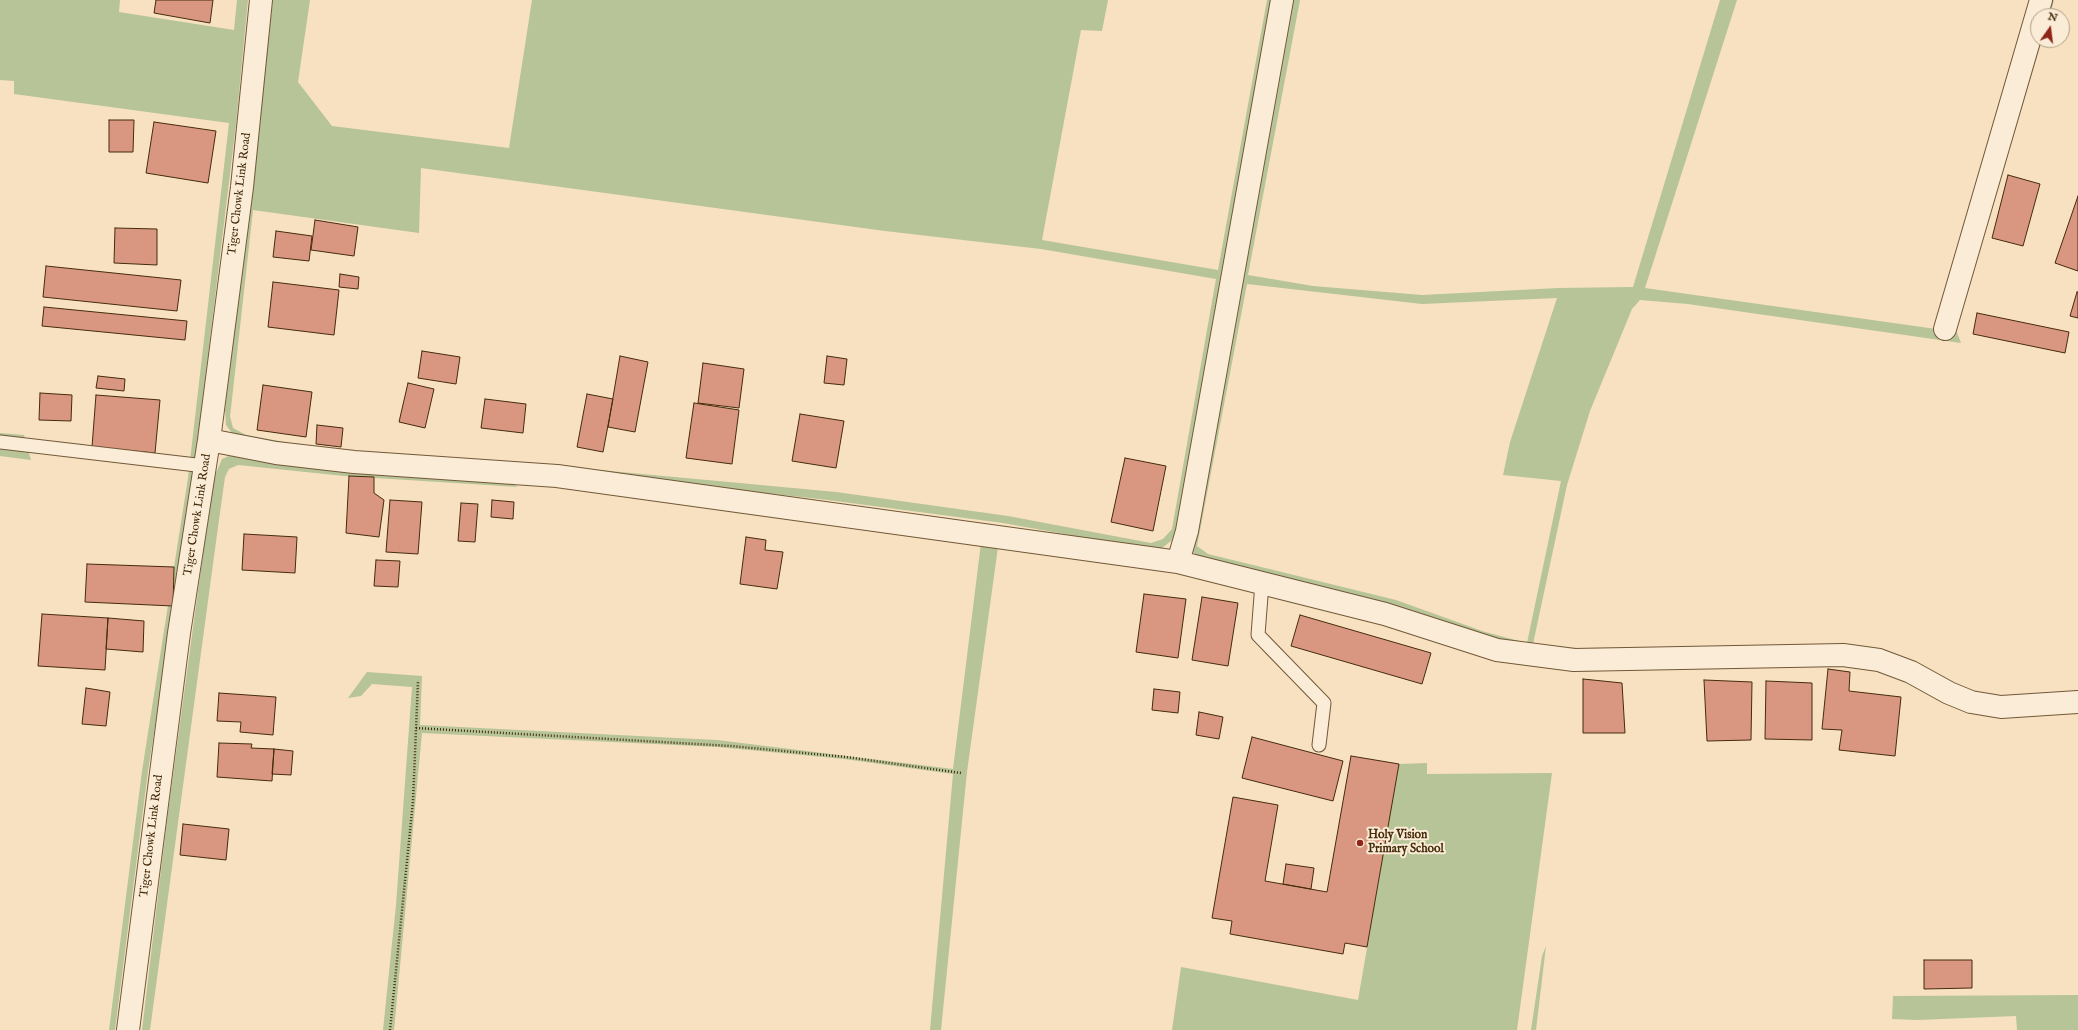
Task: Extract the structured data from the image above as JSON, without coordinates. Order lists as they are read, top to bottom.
{
  "streets": {
    "street": ["Tiger Chowk Link Road"]
  },
  "places": ["Holy Vision Primary School"],
  "north": "top"
}
